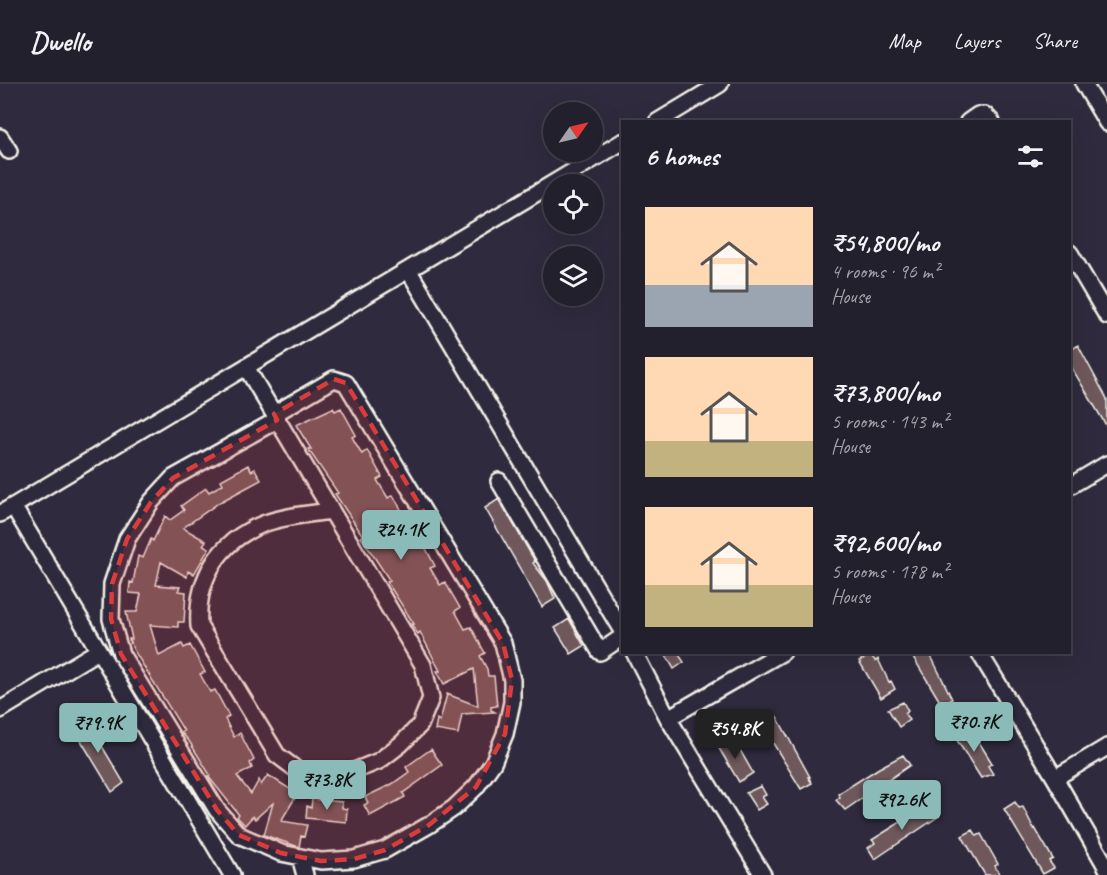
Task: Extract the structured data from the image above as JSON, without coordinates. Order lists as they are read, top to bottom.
{
  "north": "top right",
  "page": {
    "header": "Dwello",
    "nav": ["Map", "Layers", "Share"],
    "heading": "6 homes",
    "list": [
      {
        "name": "₹54,800/mo",
        "note": "4 rooms · 96 m² · House"
      },
      {
        "name": "₹73,800/mo",
        "note": "5 rooms · 143 m² · House"
      },
      {
        "name": "₹92,600/mo",
        "note": "5 rooms · 178 m² · House"
      }
    ],
    "price": [
      "₹24.1K",
      "₹70.7K",
      "₹79.9K",
      "₹54.8K",
      "₹73.8K",
      "₹92.6K"
    ]
  }
}
